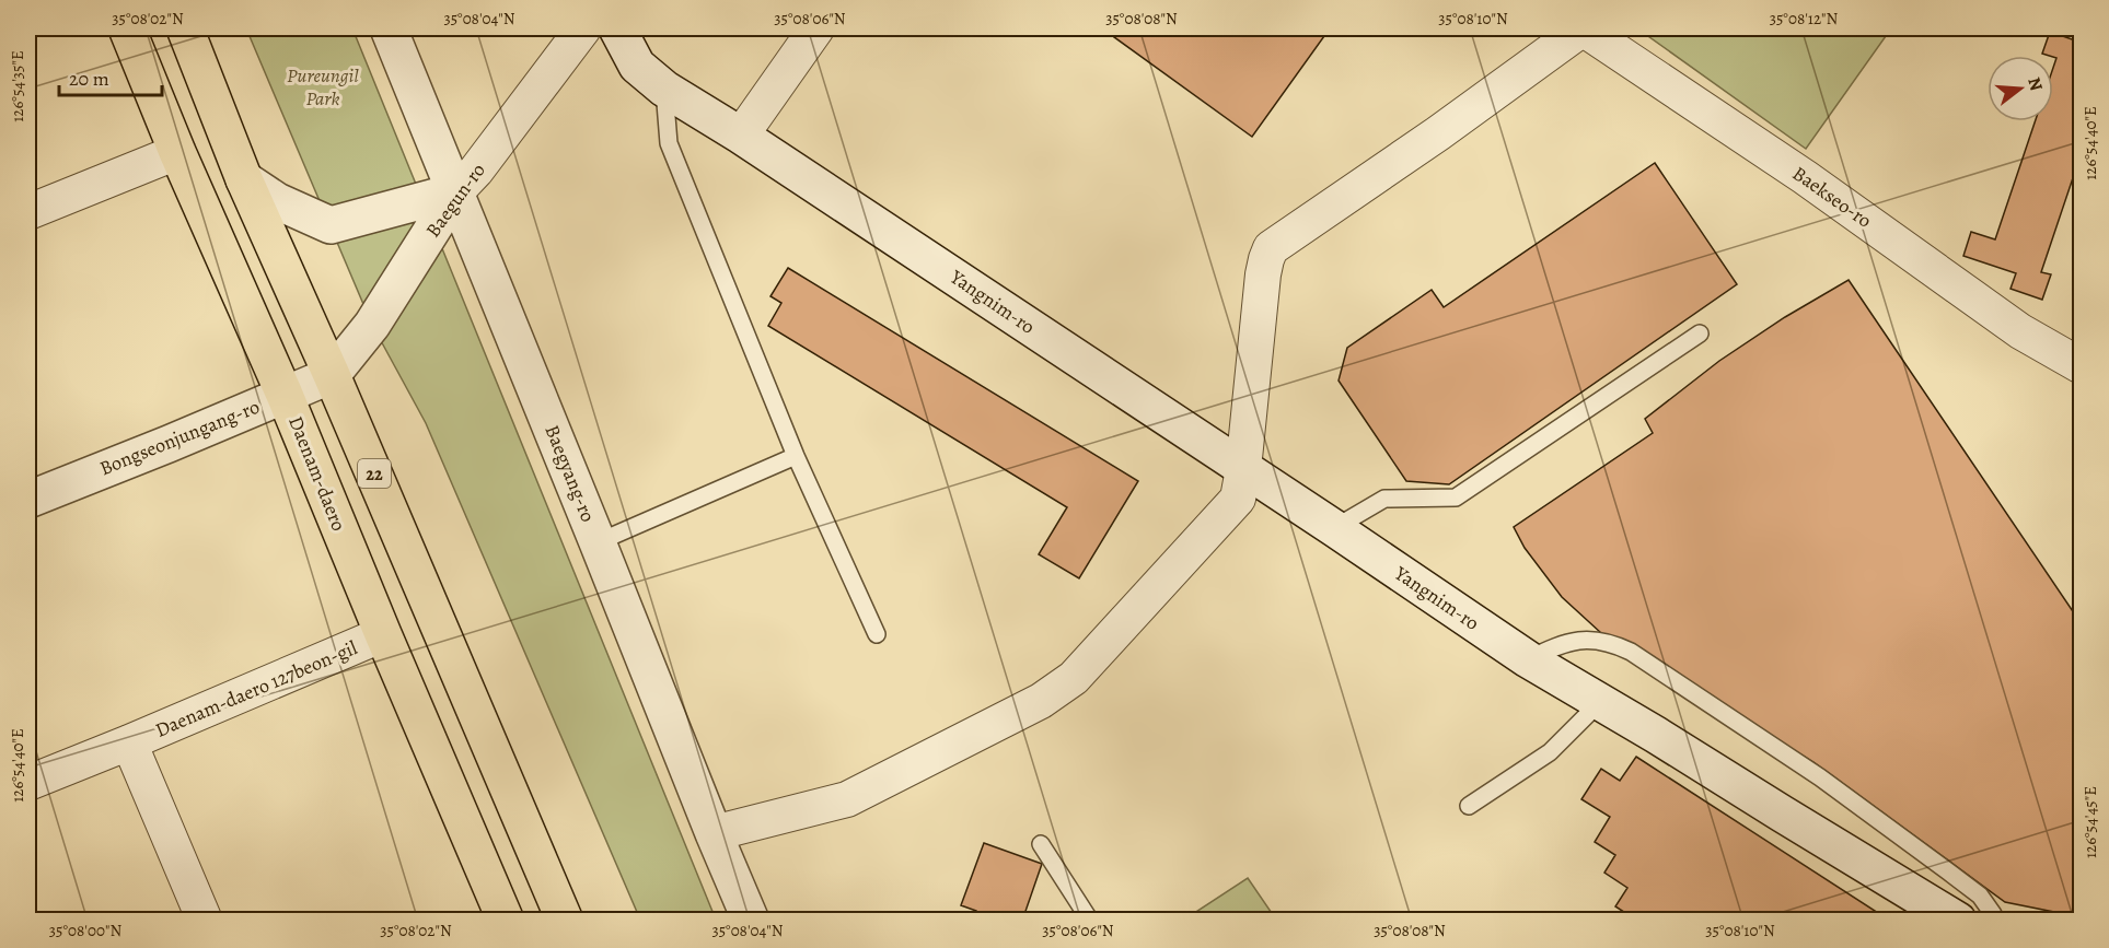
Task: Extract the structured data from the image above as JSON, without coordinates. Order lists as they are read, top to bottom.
{
  "streets": {
    "main road": ["Daenam-daero", "22"],
    "street": [
      "Baekseo-ro",
      "Baegun-ro",
      "Yangnim-ro",
      "Bongseonjungang-ro",
      "Baegyang-ro",
      "Daenam-daero 127beon-gil"
    ]
  },
  "crossings": [
    ["Baekseo-ro", "Yangnim-ro"],
    ["Baegun-ro", "Bongseonjungang-ro"],
    ["Baegun-ro", "22"],
    ["Baegun-ro", "Baegyang-ro"],
    ["Bongseonjungang-ro", "Daenam-daero"],
    ["Bongseonjungang-ro", "22"],
    ["Daenam-daero", "Daenam-daero 127beon-gil"]
  ],
  "parks": ["Pureungil Park"],
  "scale_bar": "20 m",
  "north": "right",
  "coordinates": [
    "35°08'02\"N",
    "35°08'04\"N",
    "35°08'06\"N",
    "35°08'08\"N",
    "35°08'10\"N",
    "35°08'12\"N",
    "126°54'35\"E",
    "126°54'40\"E",
    "126°54'45\"E",
    "35°08'00\"N"
  ]
}
